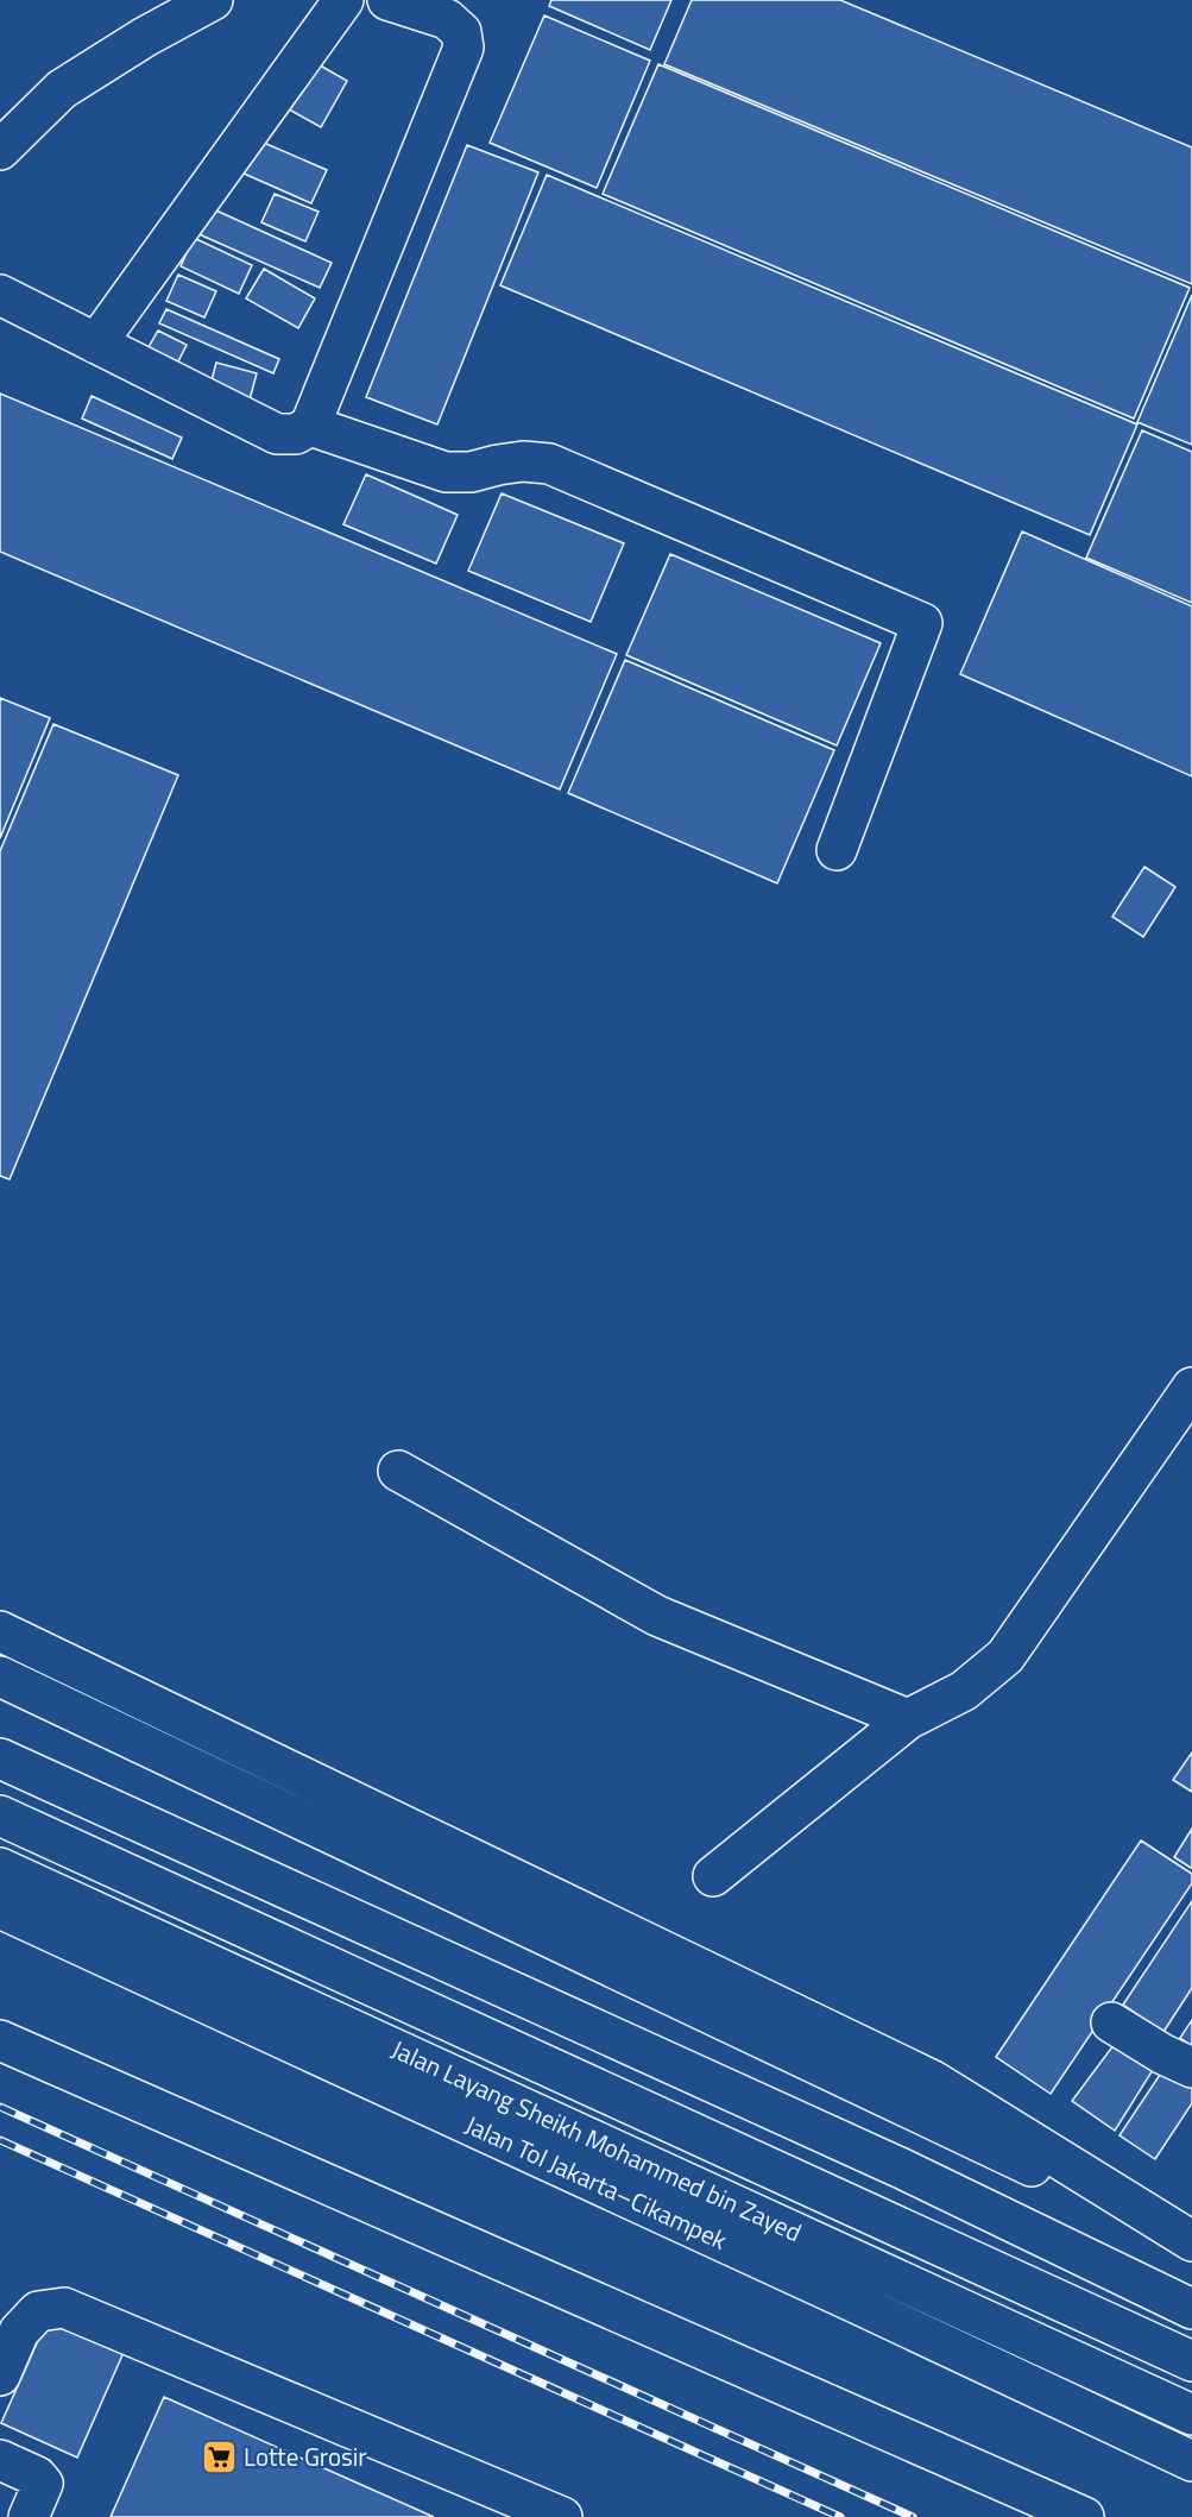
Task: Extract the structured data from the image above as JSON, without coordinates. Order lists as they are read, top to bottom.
{
  "streets": {
    "main road": ["Jalan Layang Sheikh Mohammed bin Zayed", "Jalan Tol Jakarta–Cikampek"]
  },
  "places": {
    "supermarket": ["Lotte Grosir"]
  }
}
